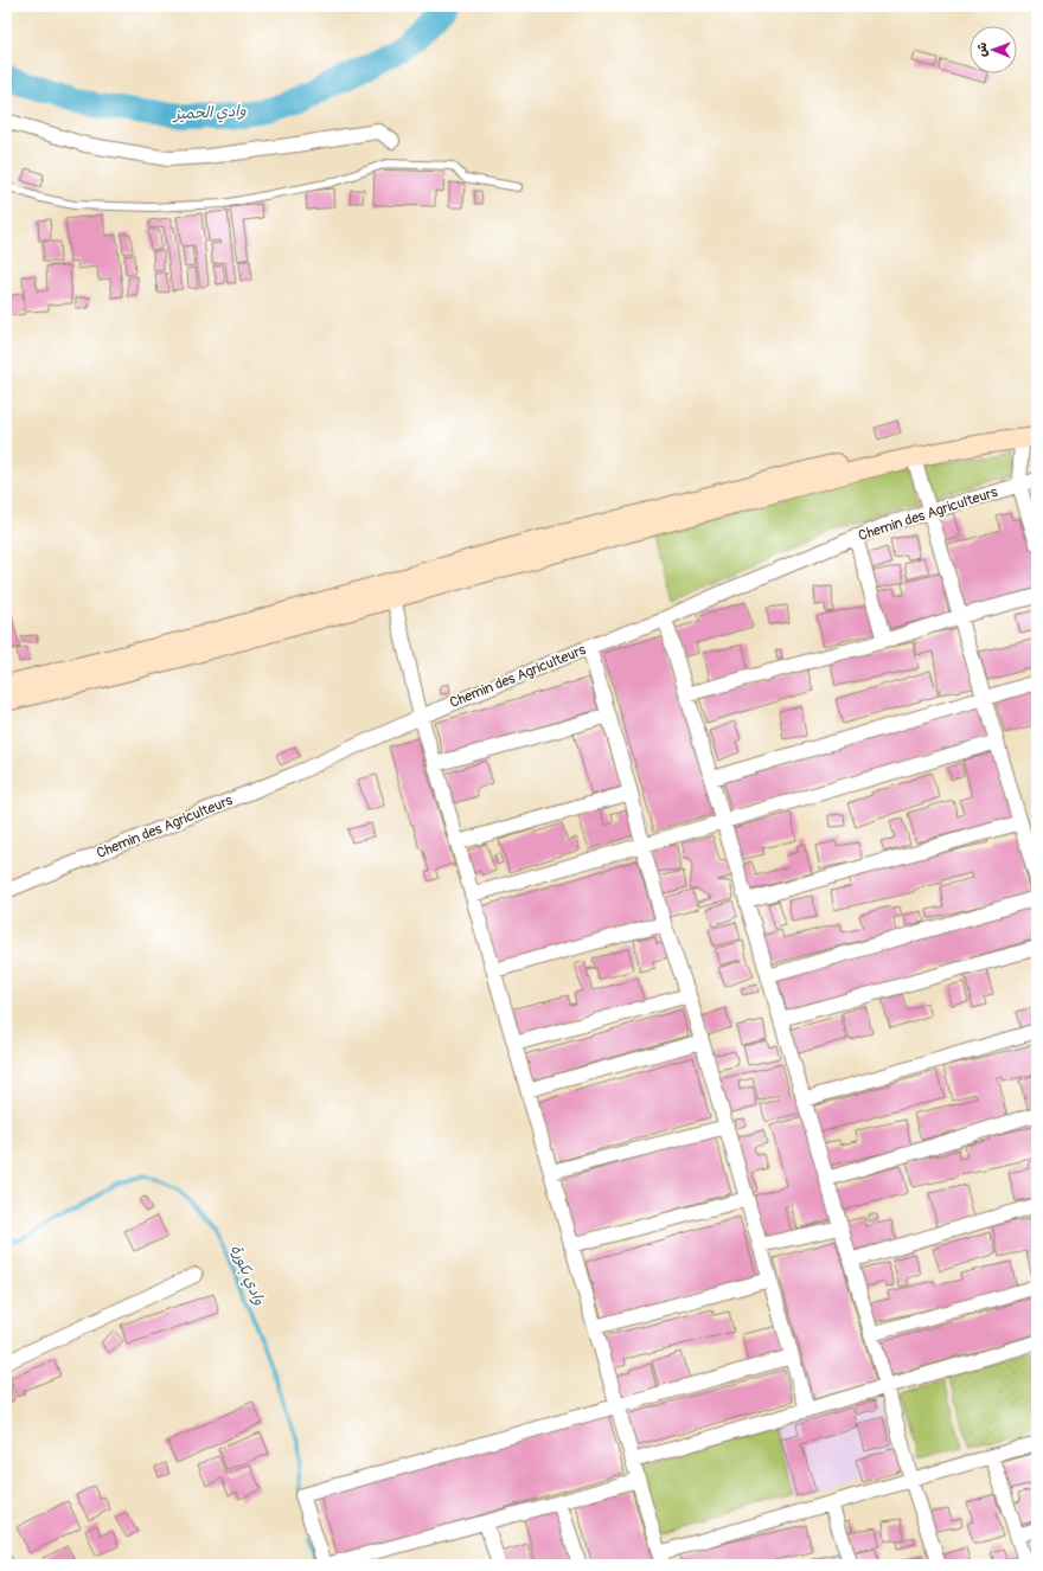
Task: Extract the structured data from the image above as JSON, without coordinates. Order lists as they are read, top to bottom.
{
  "streets": {
    "street": ["Chemin des Agriculteurs"]
  },
  "water": ["وادي الحميز", "وادي بكورة"],
  "north": "left"
}
